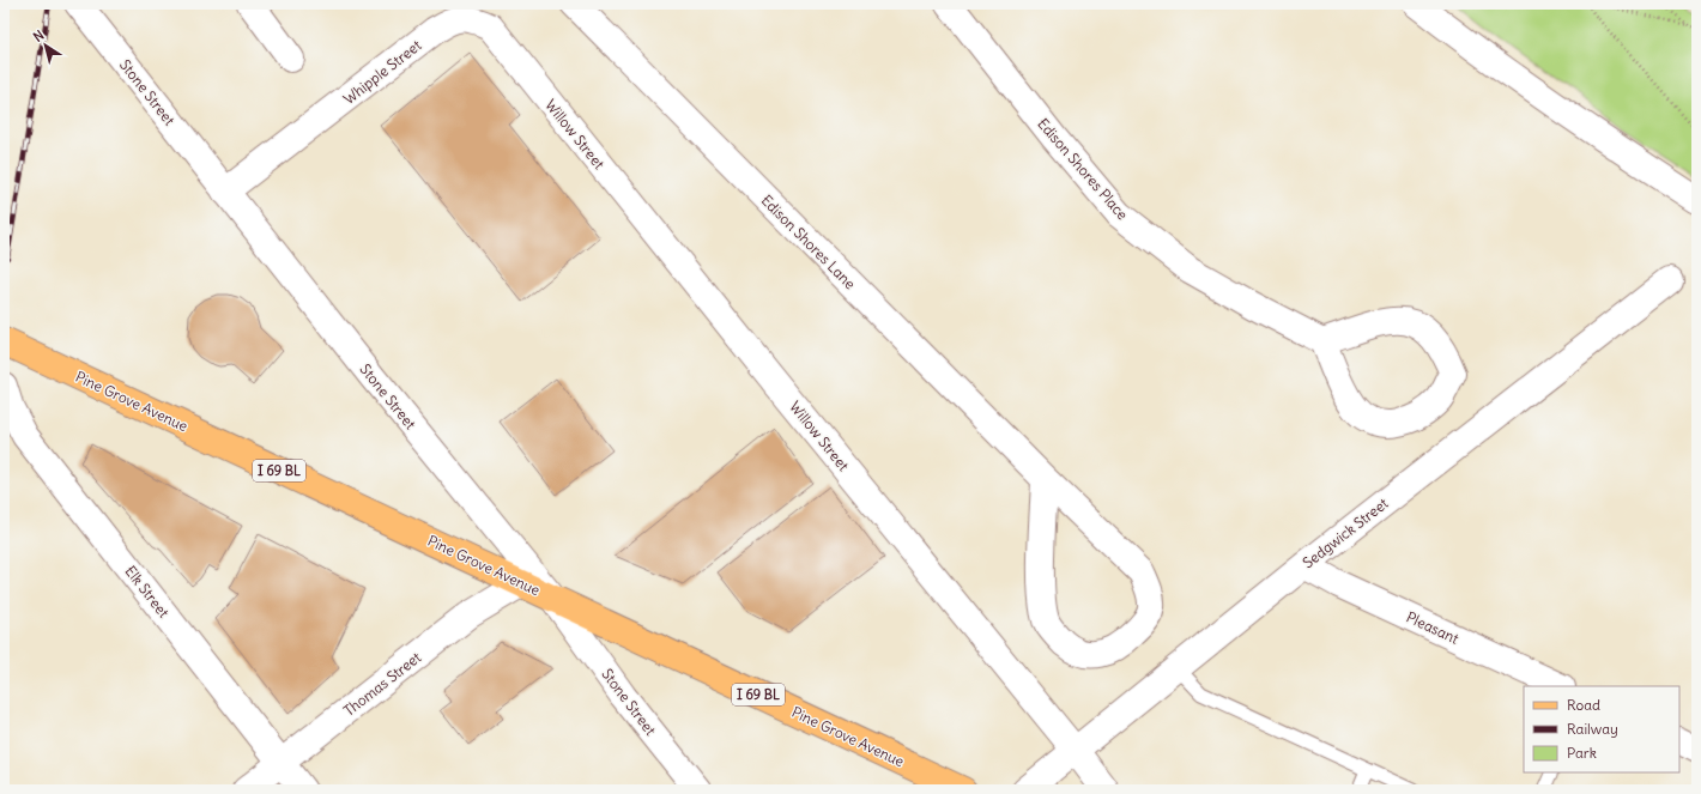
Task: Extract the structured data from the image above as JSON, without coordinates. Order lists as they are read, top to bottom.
{
  "streets": {
    "main road": ["Pine Grove Avenue", "I 69 BL"],
    "street": [
      "Whipple Street",
      "Stone Street",
      "Willow Street",
      "Edison Shores Place",
      "Edison Shores Lane",
      "Sedgwick Street",
      "Elk Street",
      "Pleasant",
      "Thomas Street"
    ]
  },
  "crossings": [
    ["Whipple Street", "Stone Street"],
    ["Whipple Street", "Willow Street"],
    ["Stone Street", "Pine Grove Avenue"],
    ["Willow Street", "Sedgwick Street"],
    ["Pine Grove Avenue", "Thomas Street"],
    ["Sedgwick Street", "Pleasant"],
    ["Elk Street", "Thomas Street"]
  ],
  "legend": ["Road", "Railway", "Park"],
  "north": "top left"
}
